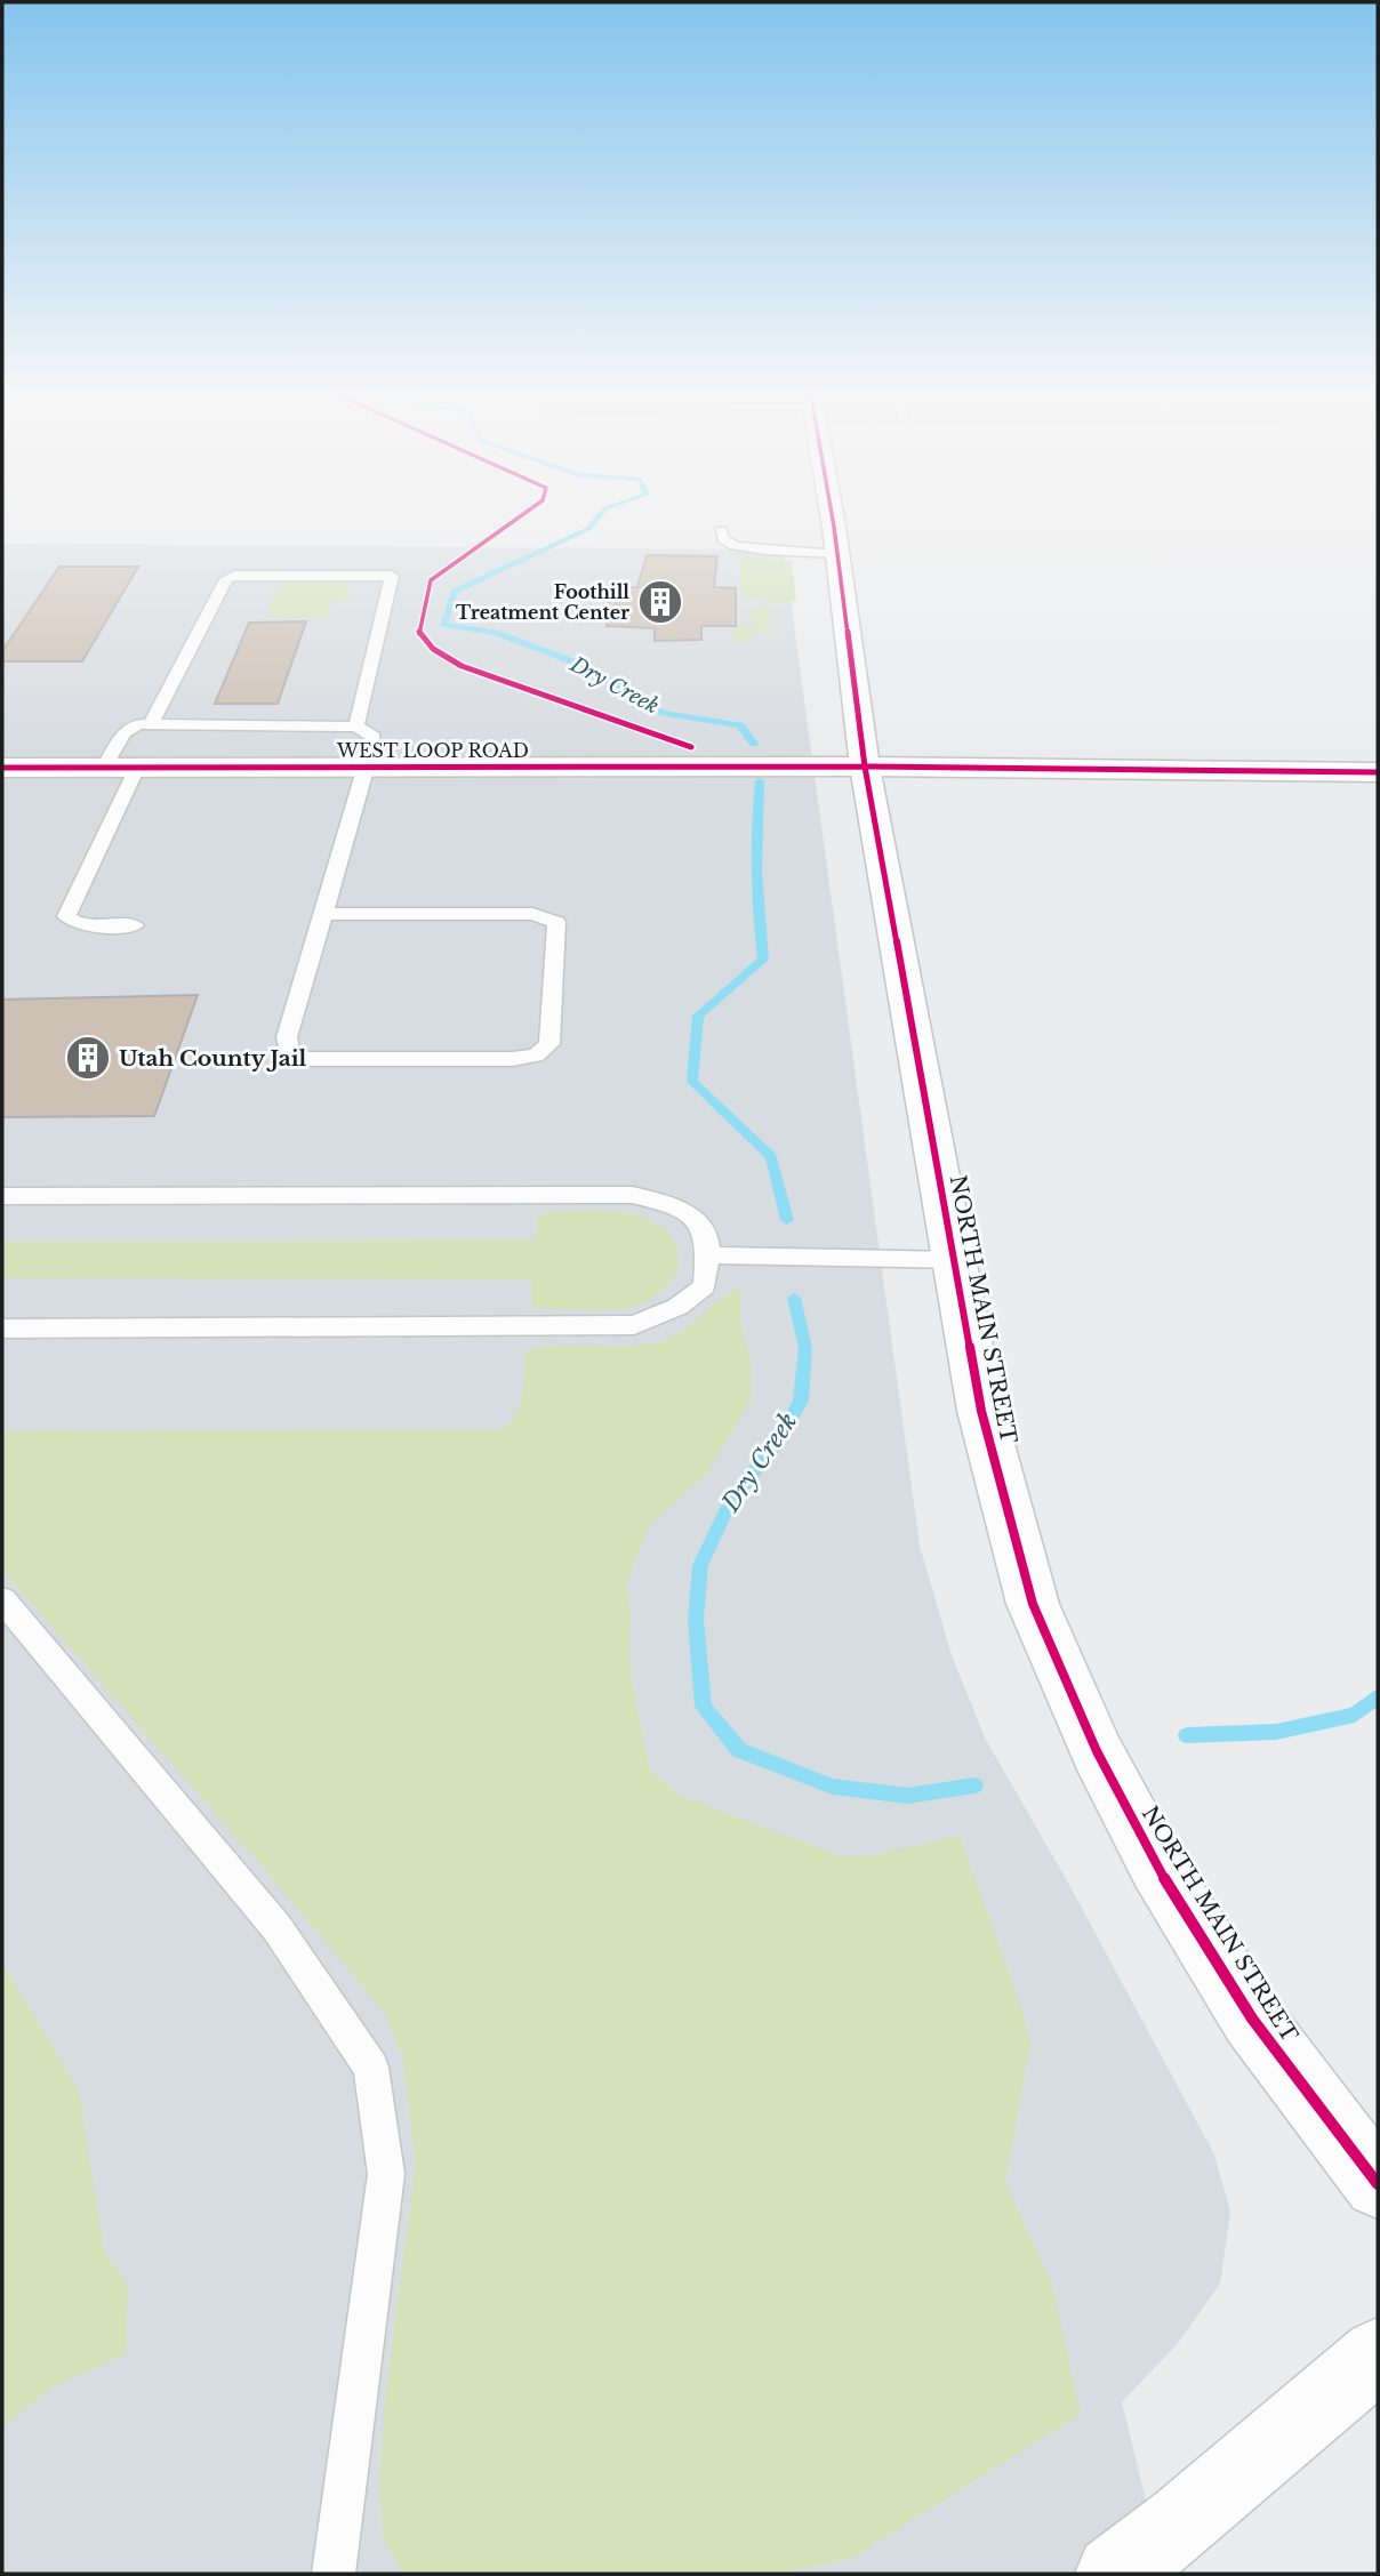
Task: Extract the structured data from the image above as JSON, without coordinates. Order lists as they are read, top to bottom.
{
  "streets": {
    "street": ["WEST LOOP ROAD", "NORTH MAIN STREET"]
  },
  "crossings": [
    ["WEST LOOP ROAD", "NORTH MAIN STREET"]
  ],
  "water": ["Dry Creek"],
  "places": {
    "building": ["Foothill Treatment Center", "Utah County Jail"]
  }
}
